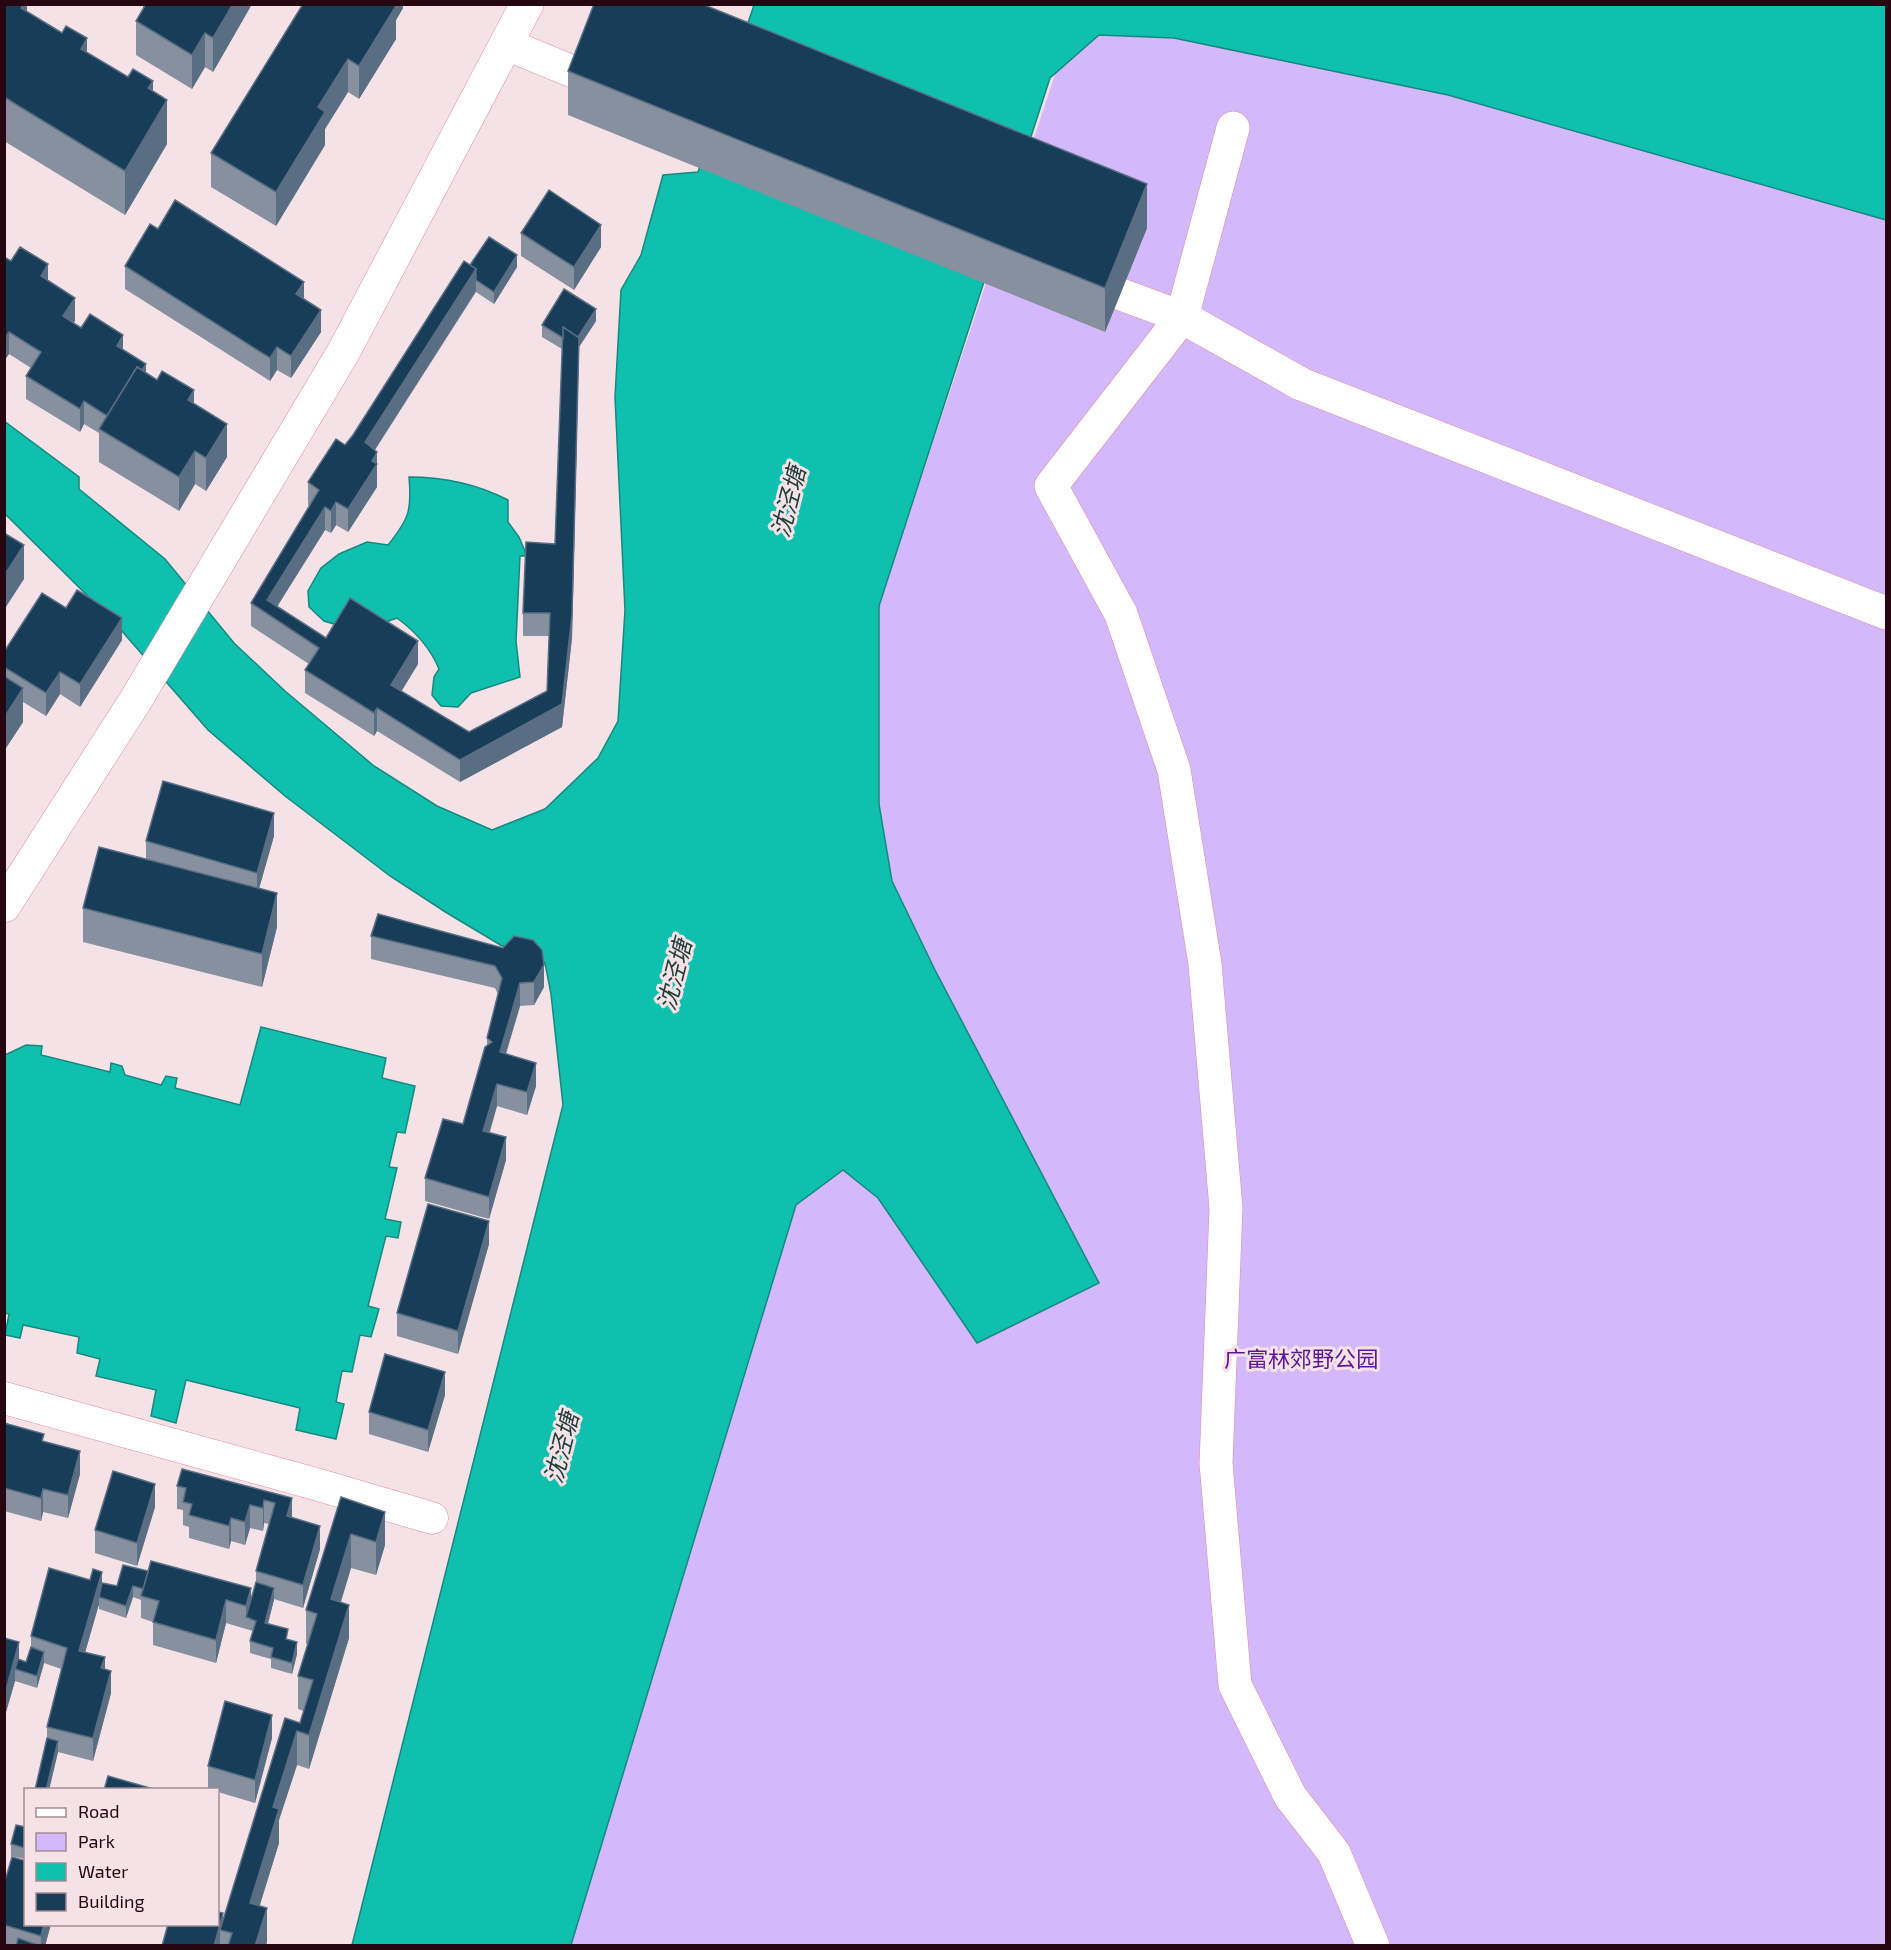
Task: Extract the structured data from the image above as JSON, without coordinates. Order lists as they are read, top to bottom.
{
  "water": ["沈泾塘"],
  "parks": ["广富林郊野公园"],
  "legend": [
    "Road",
    "Park",
    "Water",
    "Building"
  ]
}
